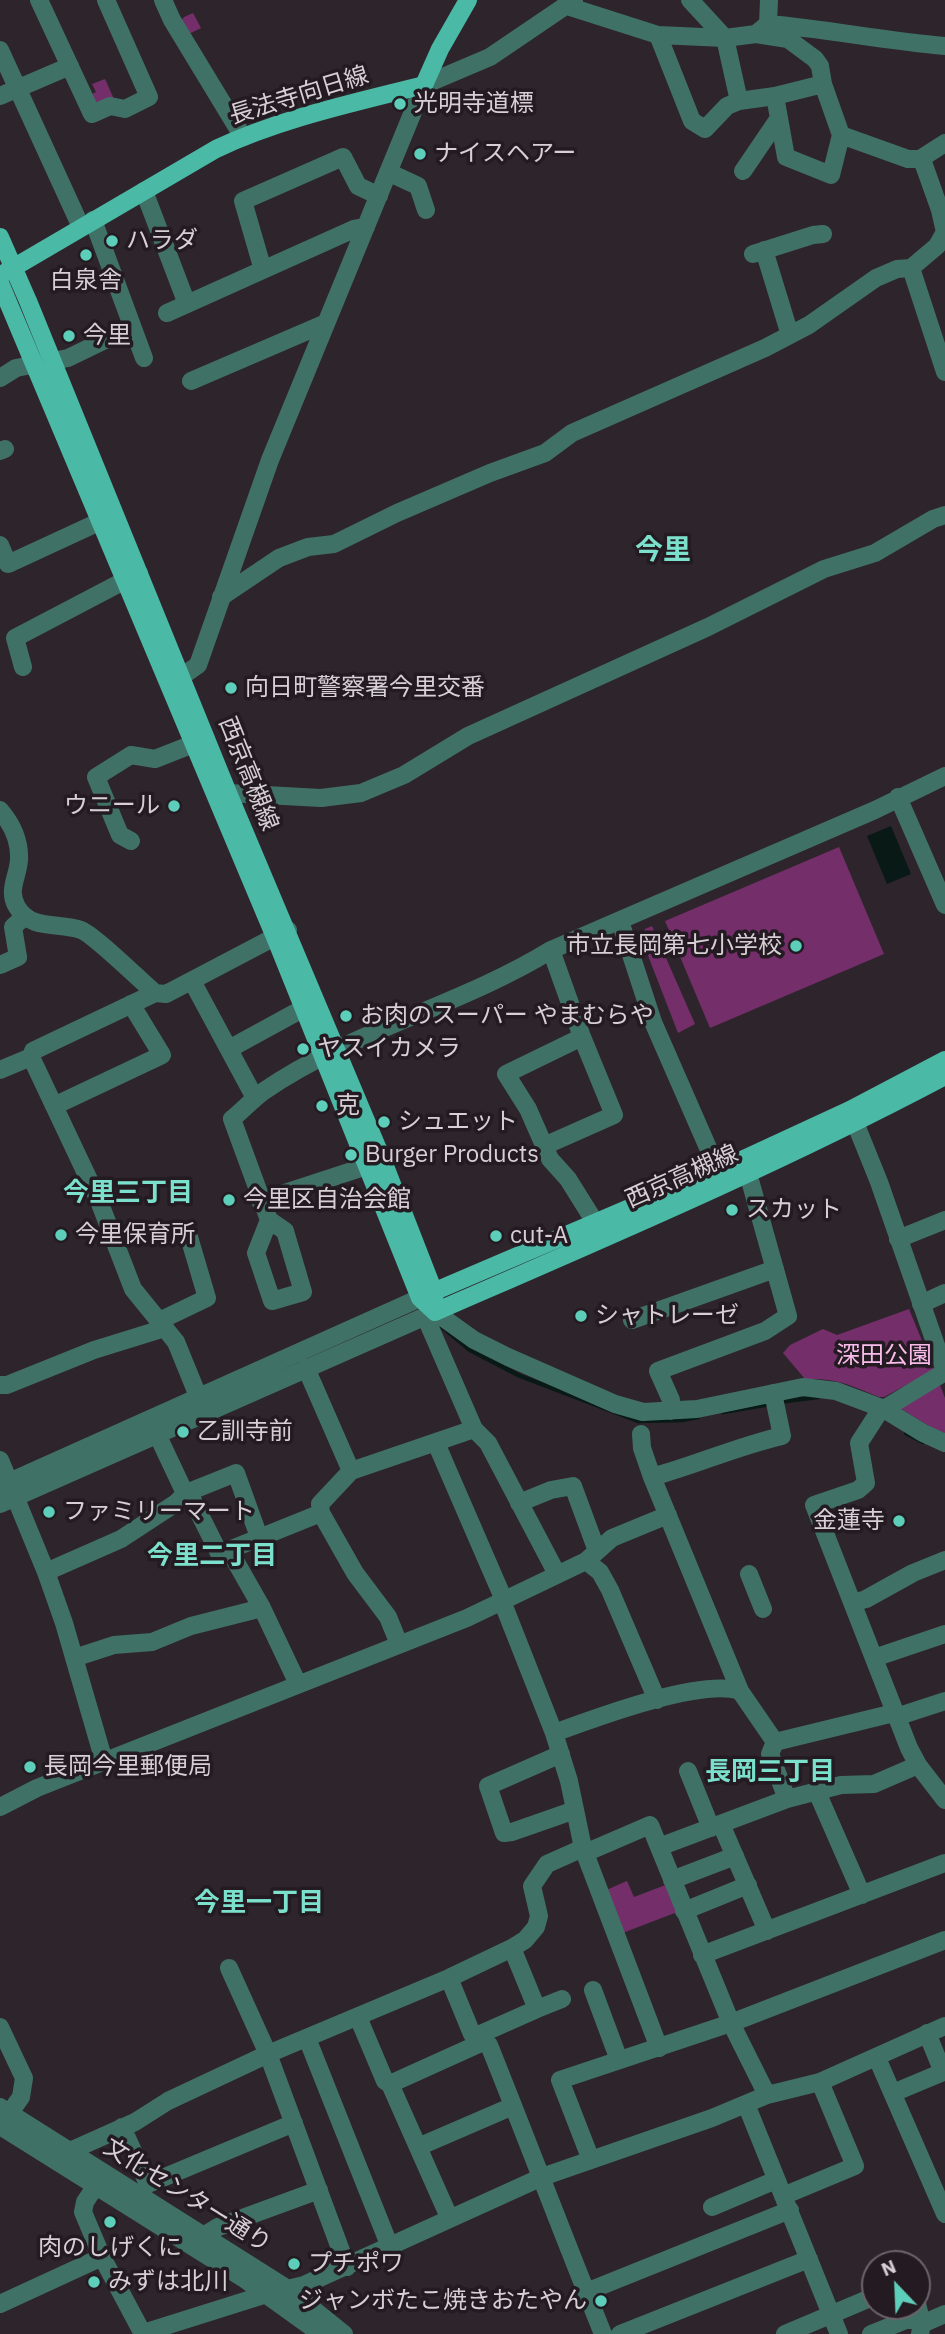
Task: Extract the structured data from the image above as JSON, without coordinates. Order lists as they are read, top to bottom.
{
  "streets": {
    "main road": ["長法寺向日線", "西京高槻線"],
    "street": ["文化センター通り"]
  },
  "crossings": [
    ["長法寺向日線", "西京高槻線"]
  ],
  "districts": [
    "今里",
    "今里三丁目",
    "今里二丁目",
    "長岡三丁目",
    "今里一丁目"
  ],
  "parks": ["深田公園"],
  "places": [
    "光明寺道標",
    "ナイスヘアー",
    "ハラダ",
    "白泉舎",
    "今里",
    "向日町警察署今里交番",
    "ウニール",
    "市立長岡第七小学校",
    "お肉のスーパー やまむらや",
    "ヤスイカメラ",
    "克",
    "シュエット",
    "Burger Products",
    "今里区自治会館",
    "スカット",
    "今里保育所",
    "cut-A",
    "シャトレーゼ",
    "乙訓寺前",
    "ファミリーマート",
    "金蓮寺",
    "長岡今里郵便局",
    "肉のしげくに",
    "プチポワ",
    "みずは北川",
    "ジャンボたこ焼きおたやん"
  ],
  "north": "top left"
}
